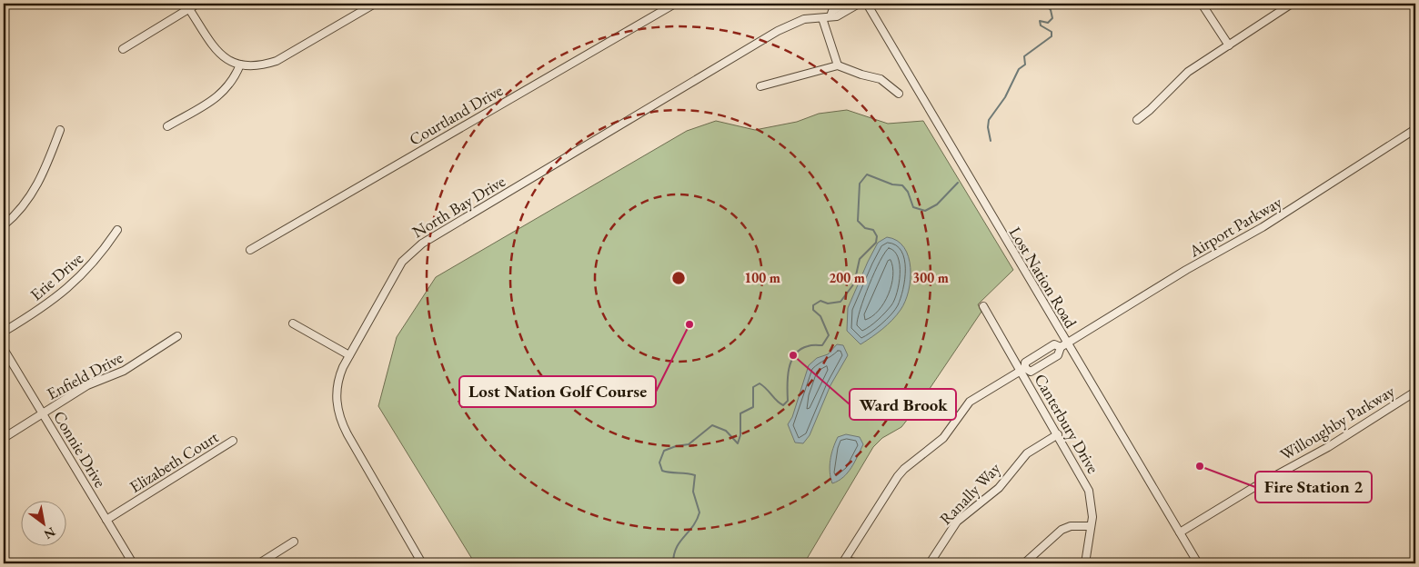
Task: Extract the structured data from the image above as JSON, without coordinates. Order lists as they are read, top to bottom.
{
  "streets": {
    "street": [
      "Courtland Drive",
      "North Bay Drive",
      "Airport Parkway",
      "Erie Drive",
      "Lost Nation Road",
      "Enfield Drive",
      "Willoughby Parkway",
      "Canterbury Drive",
      "Connie Drive",
      "Elizabeth Court",
      "Ranally Way"
    ]
  },
  "crossings": [
    ["Airport Parkway", "Lost Nation Road"],
    ["Lost Nation Road", "Willoughby Parkway"],
    ["Enfield Drive", "Connie Drive"],
    ["Canterbury Drive", "Ranally Way"],
    ["Connie Drive", "Elizabeth Court"]
  ],
  "places": ["Lost Nation Golf Course", "Ward Brook", "Fire Station 2"],
  "north": "bottom right",
  "rings": ["100 m", "200 m", "300 m"]
}
